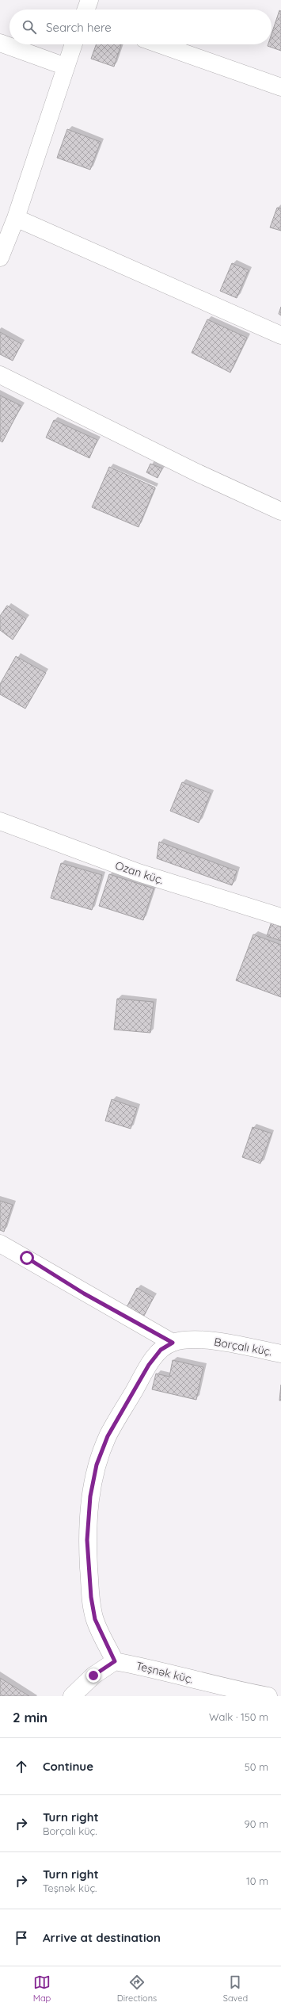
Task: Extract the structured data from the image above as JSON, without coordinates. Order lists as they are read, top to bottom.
{
  "streets": {
    "street": ["Ozan küç.", "Borçalı küç.", "Teşnək küç."]
  },
  "crossings": [
    ["Borçalı küç.", "Teşnək küç."]
  ],
  "page": {
    "search": "Search here",
    "heading": ["2 min", "Walk · 150 m"],
    "list": [
      ["Continue", "50 m"],
      ["Turn right", "Borçalı küç.", "90 m"],
      ["Turn right", "Teşnək küç.", "10 m"],
      "Arrive at destination"
    ],
    "nav": ["Map", "Directions", "Saved"]
  }
}
